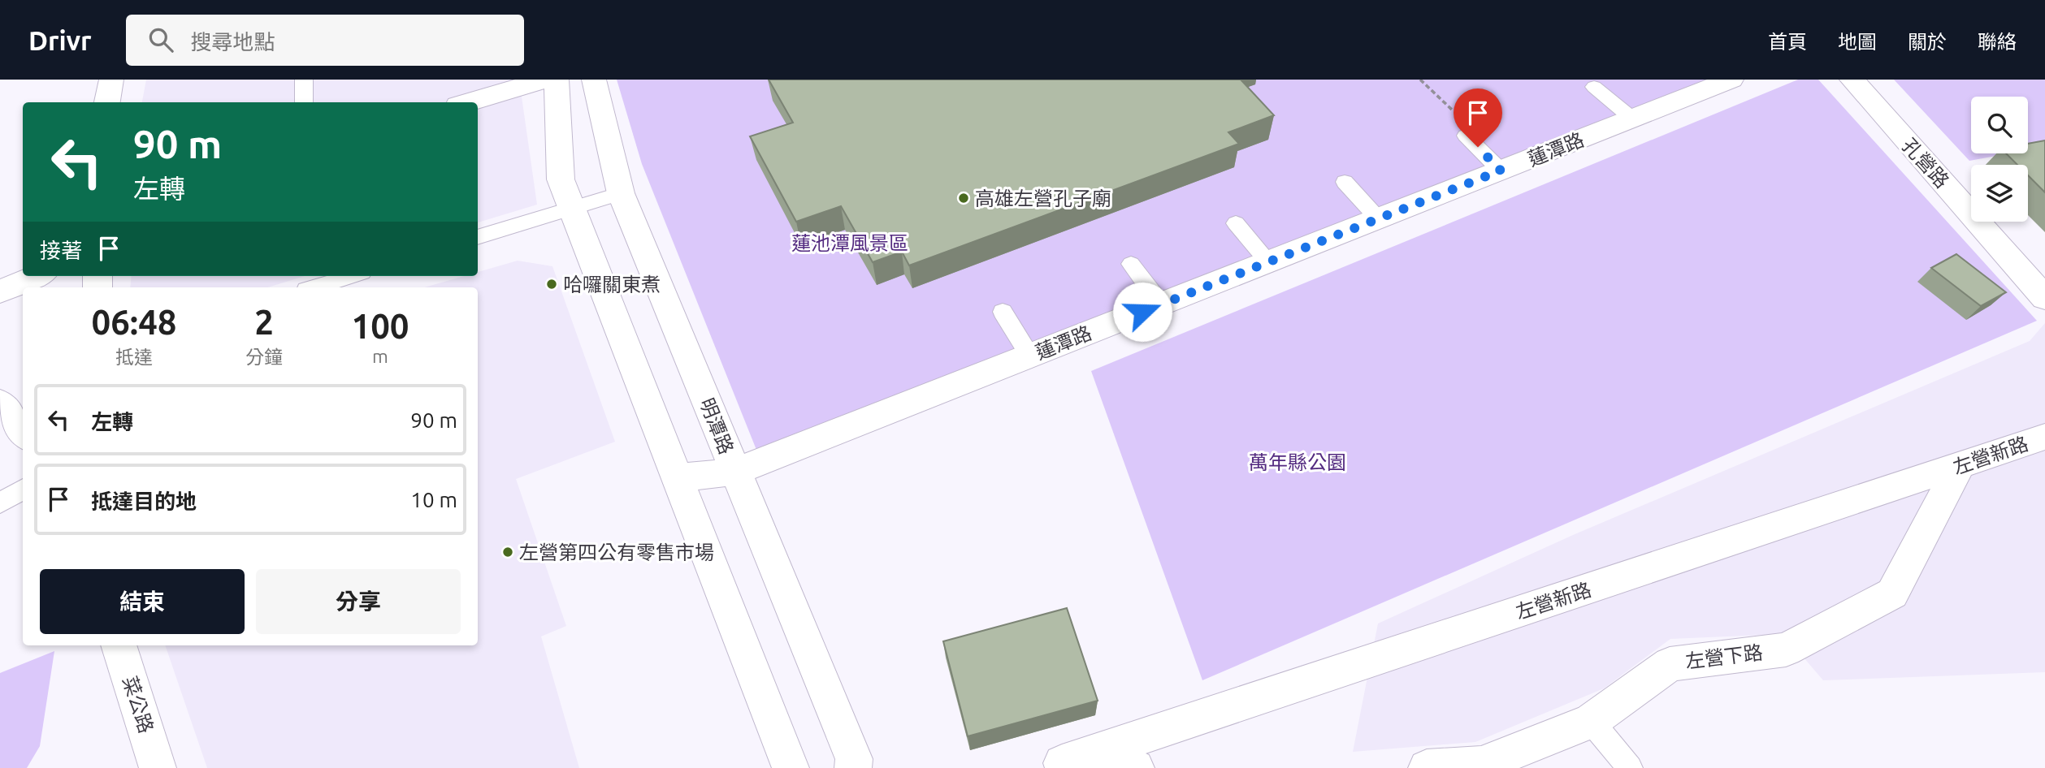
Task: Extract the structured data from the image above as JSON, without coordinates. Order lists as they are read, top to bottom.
{
  "streets": {
    "street": [
      "蓮潭路",
      "孔營路",
      "明潭路",
      "左營新路",
      "左營下路",
      "菜公路"
    ]
  },
  "crossings": [
    ["蓮潭路", "明潭路"],
    ["左營新路", "左營下路"]
  ],
  "parks": ["蓮池潭風景區", "萬年縣公園"],
  "places": ["高雄左營孔子廟", "哈囉關東煮", "左營第四公有零售市場"],
  "page": {
    "header": "Drivr",
    "search": "搜尋地點",
    "nav": [
      "首頁",
      "地圖",
      "關於",
      "聯絡"
    ],
    "turn": ["90 m", "左轉"],
    "then": "接著",
    "eta": [
      "06:48",
      "抵達",
      "2",
      "分鐘",
      "100",
      "m"
    ],
    "list": [
      {
        "name": "左轉",
        "value": "90 m"
      },
      {
        "name": "抵達目的地",
        "value": "10 m"
      }
    ],
    "buttons": ["結束", "分享"]
  }
}
